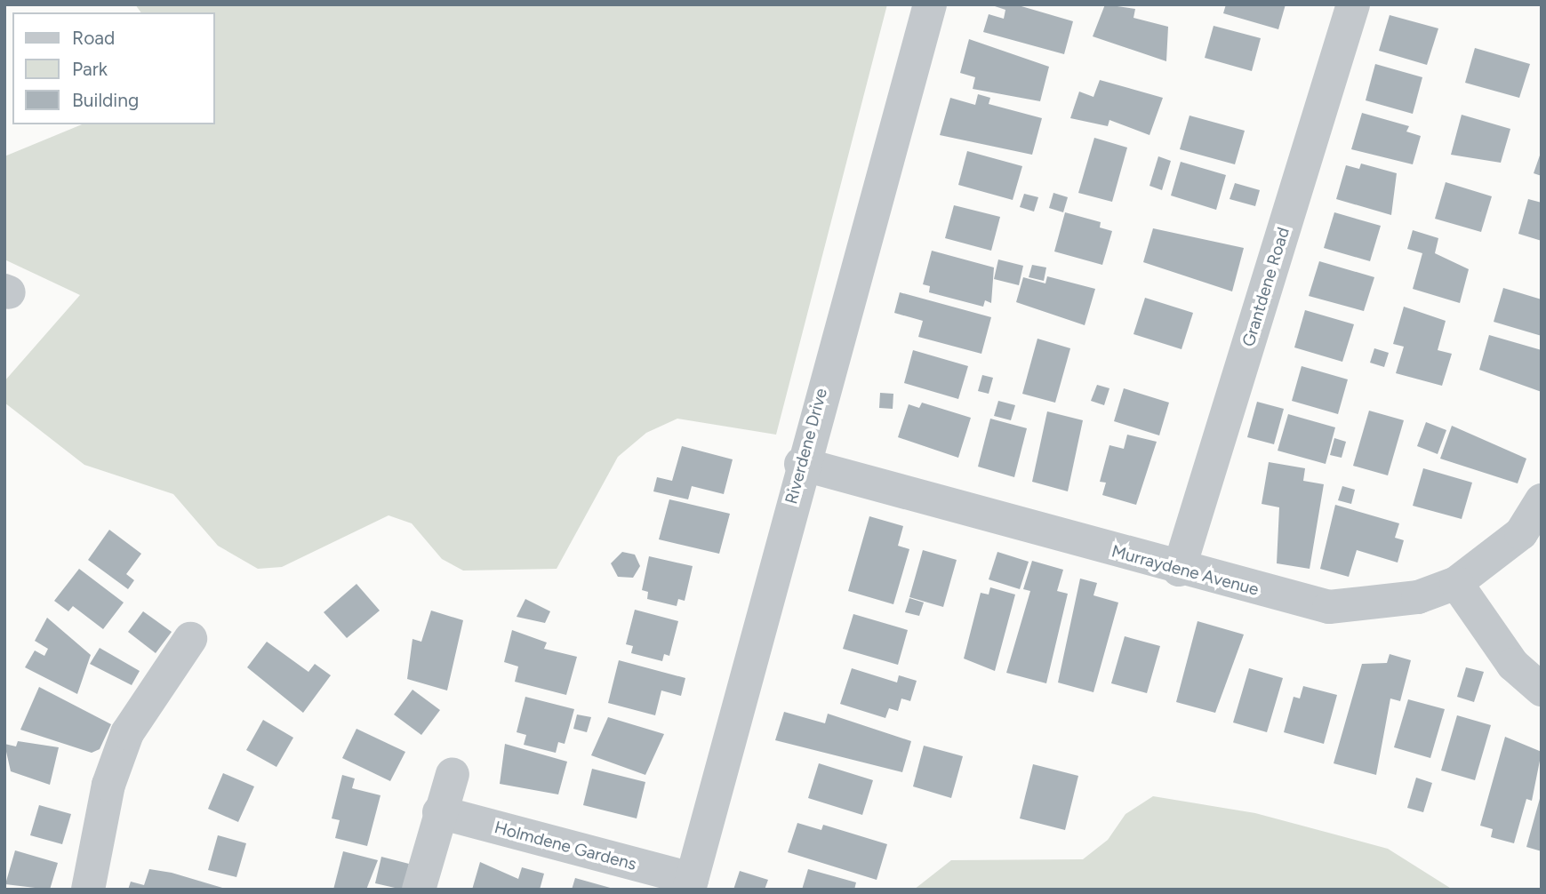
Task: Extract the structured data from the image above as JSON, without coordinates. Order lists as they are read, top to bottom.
{
  "streets": {
    "street": [
      "Grantdene Road",
      "Riverdene Drive",
      "Murraydene Avenue",
      "Holmdene Gardens"
    ]
  },
  "crossings": [
    ["Grantdene Road", "Murraydene Avenue"],
    ["Riverdene Drive", "Murraydene Avenue"],
    ["Riverdene Drive", "Holmdene Gardens"]
  ],
  "legend": ["Road", "Park", "Building"]
}
